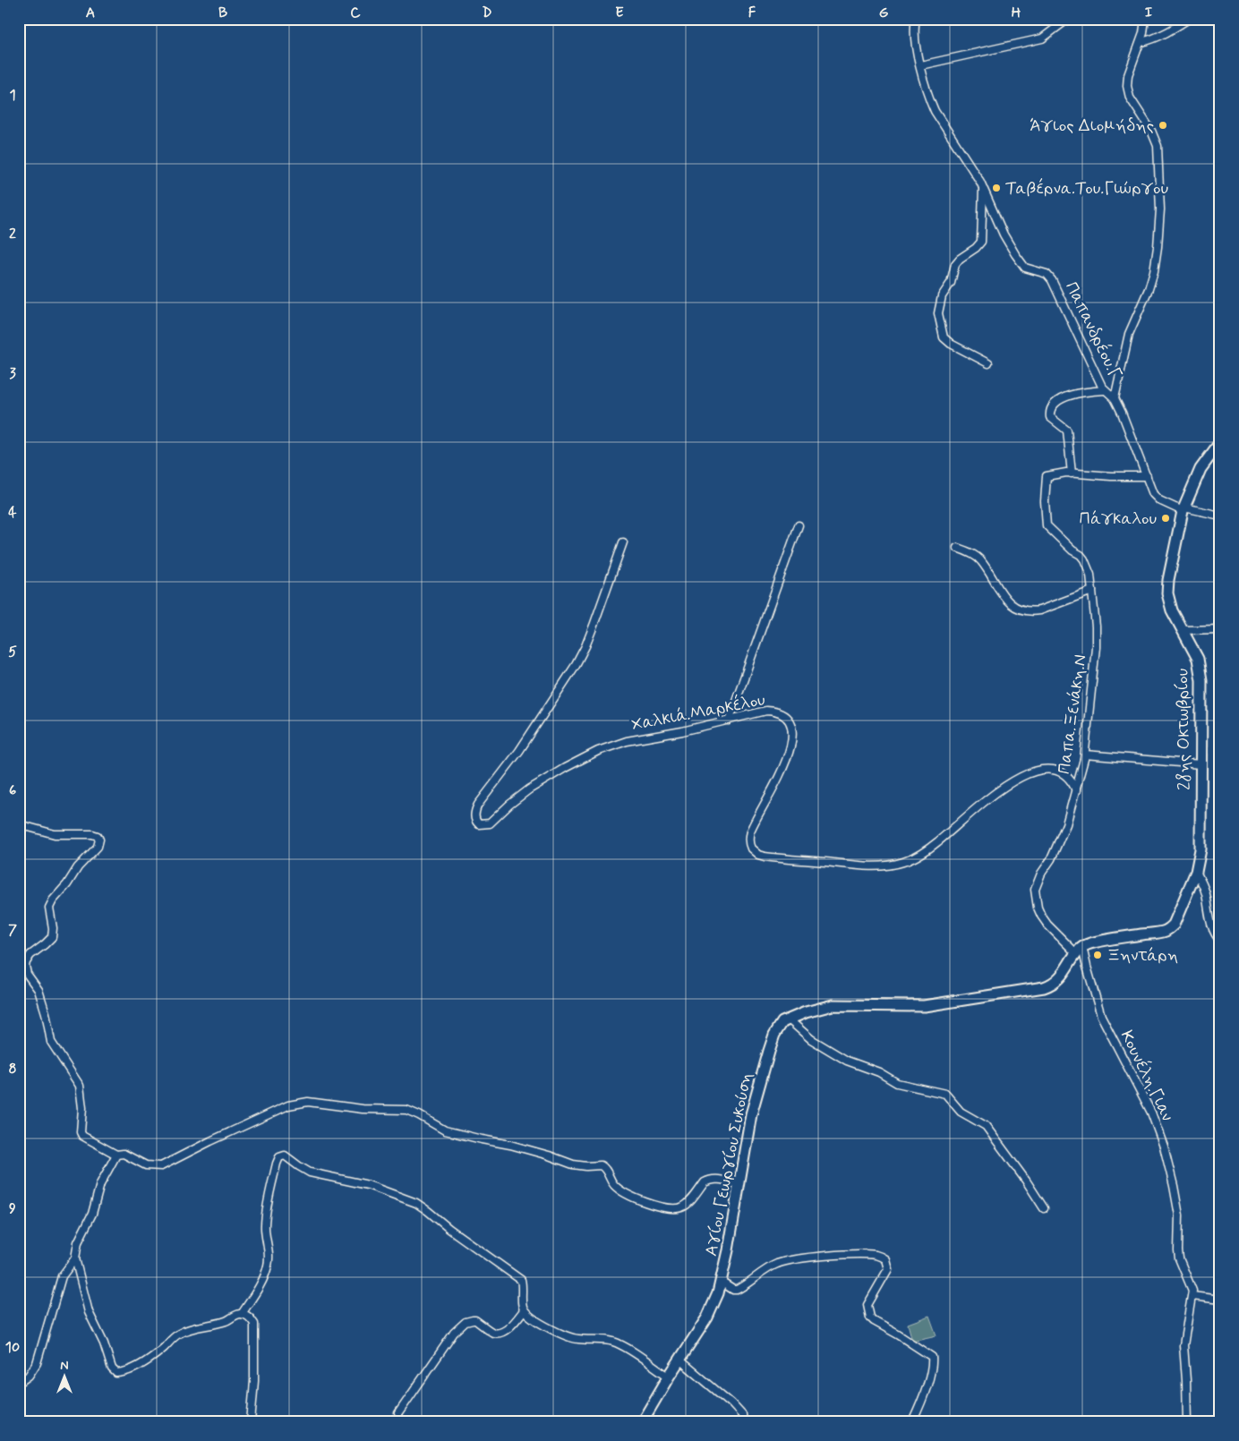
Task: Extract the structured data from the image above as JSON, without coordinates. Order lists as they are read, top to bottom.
{
  "streets": {
    "main road": ["28ης Οκτωβρίου", "Αγίου Γεωργίου Συκούση"],
    "street": [
      "Παπανδρέου.Γ",
      "Χαλκιά.Μαρκέλου",
      "Παπα.Ξενάκη.Ν",
      "Κουνέλη.Γιαν"
    ]
  },
  "crossings": [
    ["Παπανδρέου.Γ", "28ης Οκτωβρίου"],
    ["Χαλκιά.Μαρκέλου", "Παπα.Ξενάκη.Ν"],
    ["Παπα.Ξενάκη.Ν", "Κουνέλη.Γιαν"],
    ["Παπα.Ξενάκη.Ν", "Αγίου Γεωργίου Συκούση"],
    ["Κουνέλη.Γιαν", "Αγίου Γεωργίου Συκούση"]
  ],
  "places": [
    "Άγιος Διομήδης",
    "Ταβέρνα.Του.Γιώργου",
    "Πάγκαλου",
    "Ξηντάρη"
  ],
  "north": "top",
  "grid": {
    "columns": [
      "A",
      "B",
      "C",
      "D",
      "E",
      "F",
      "G",
      "H",
      "I"
    ],
    "rows": [
      "1",
      "2",
      "3",
      "4",
      "5",
      "6",
      "7",
      "8",
      "9",
      "10"
    ]
  }
}
